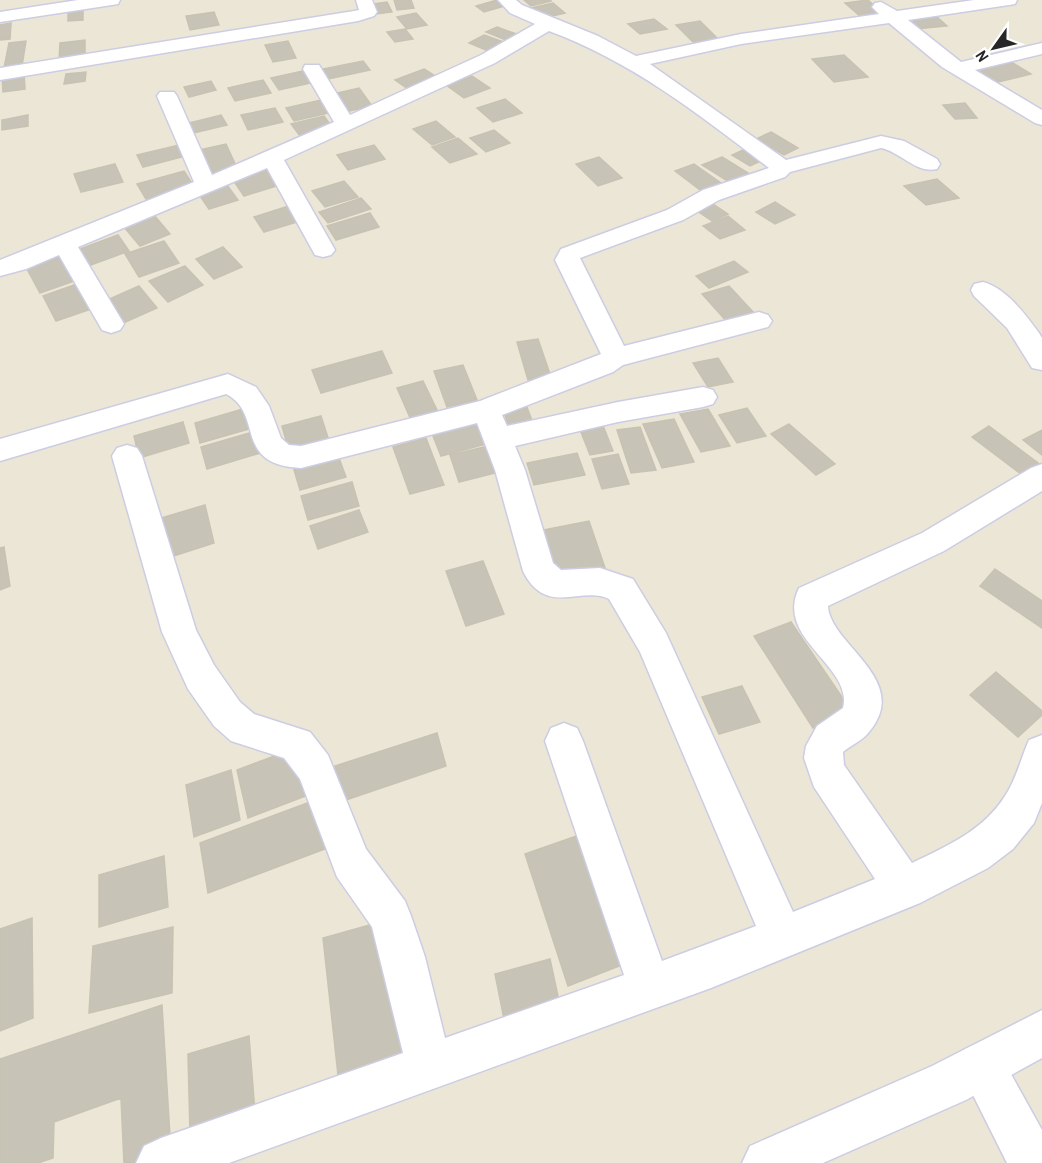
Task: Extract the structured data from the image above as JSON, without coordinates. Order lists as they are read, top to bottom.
{
  "north": "bottom left"
}
